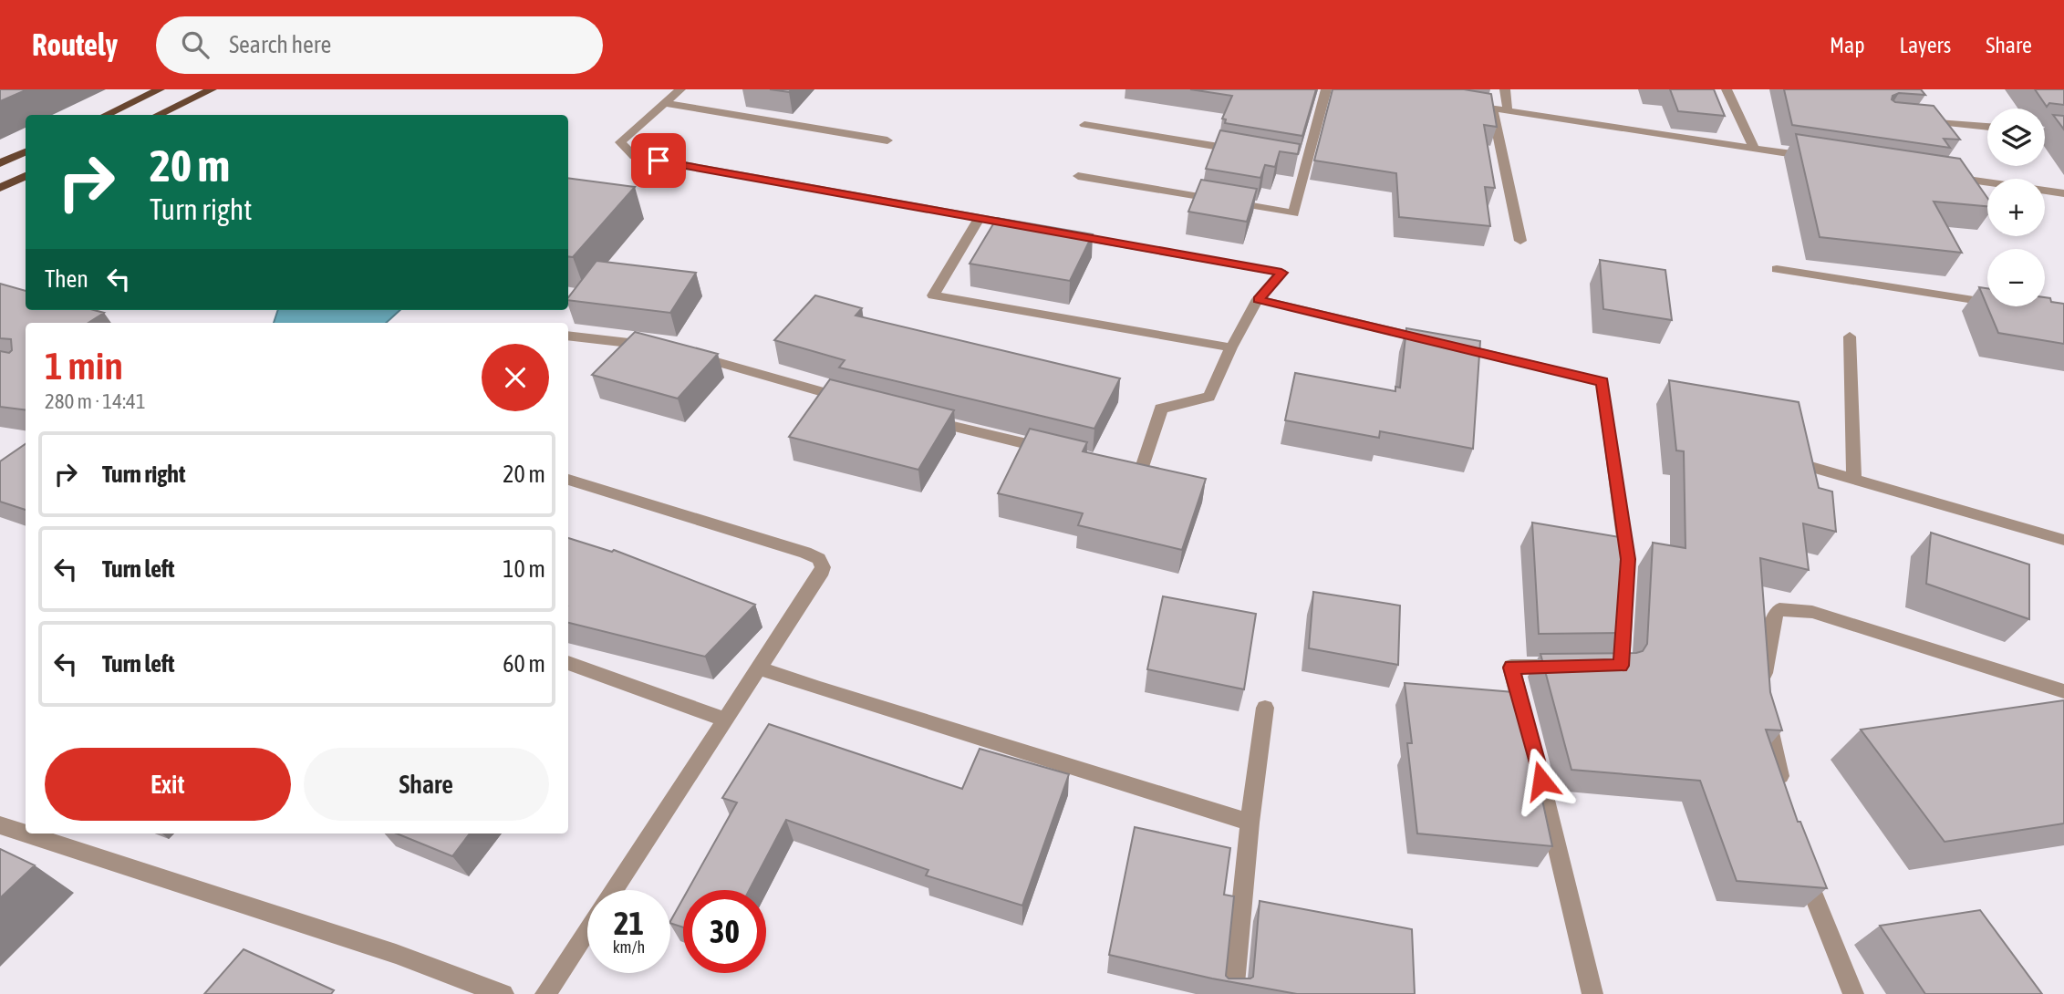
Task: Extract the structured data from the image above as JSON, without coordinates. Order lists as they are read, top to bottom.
{
  "page": {
    "header": "Routely",
    "search": "Search here",
    "nav": ["Map", "Layers", "Share"],
    "map_buttons": ["+", "−"],
    "turn": ["20 m", "Turn right"],
    "then": "Then",
    "heading": ["1 min", "280 m · 14:41"],
    "list": [
      {
        "name": "Turn right",
        "value": "20 m"
      },
      {
        "name": "Turn left",
        "value": "10 m"
      },
      {
        "name": "Turn left",
        "value": "60 m"
      }
    ],
    "buttons": ["Exit", "Share"],
    "speed": "21 km/h",
    "limit": "30"
  }
}
